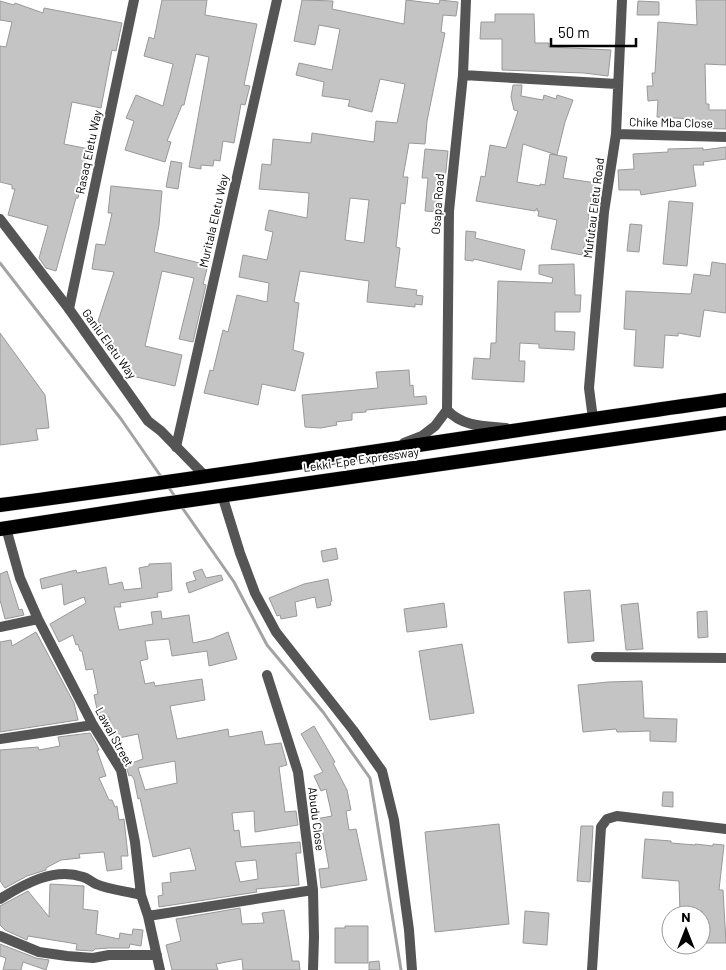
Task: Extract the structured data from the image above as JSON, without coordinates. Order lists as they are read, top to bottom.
{
  "streets": {
    "highway": ["Lekki-Epe Expressway"],
    "street": [
      "Chike Mba Close",
      "Rasaq Eletu Way",
      "Osapa Road",
      "Mufutau Eletu Road",
      "Muritala Eletu Way",
      "Ganiu Eletu Way",
      "Lawal Street",
      "Abudu Close"
    ]
  },
  "crossings": [
    ["Chike Mba Close", "Mufutau Eletu Road"],
    ["Rasaq Eletu Way", "Ganiu Eletu Way"],
    ["Mufutau Eletu Road", "Lekki-Epe Expressway"],
    ["Muritala Eletu Way", "Ganiu Eletu Way"],
    ["Ganiu Eletu Way", "Lekki-Epe Expressway"],
    ["Lekki-Epe Expressway", "Lawal Street"]
  ],
  "scale_bar": "50 m",
  "north": "top"
}
